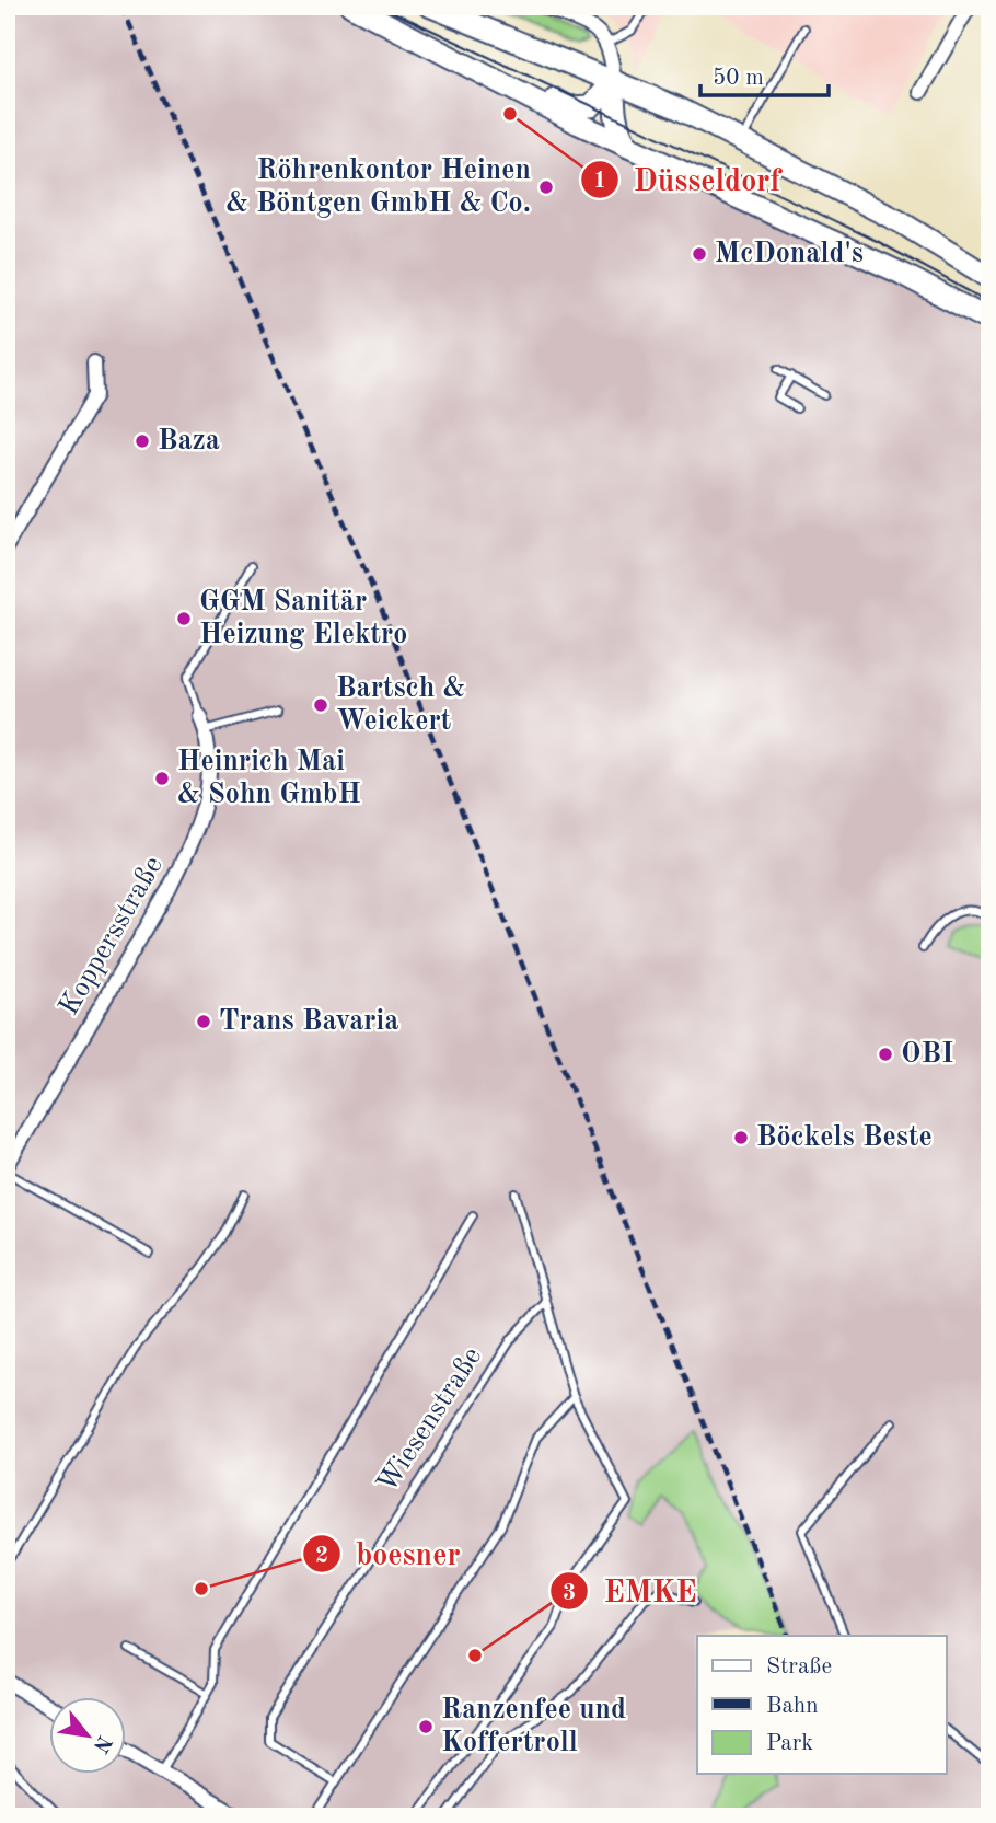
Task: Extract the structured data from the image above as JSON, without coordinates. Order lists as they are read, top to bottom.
{
  "streets": {
    "street": ["Koppersstraße"],
    "lane": ["Wiesenstraße"]
  },
  "places": [
    "Düsseldorf",
    "Röhrenkontor Heinen & Böntgen GmbH & Co.",
    "McDonald's",
    "Baza",
    "GGM Sanitär Heizung Elektro",
    "Bartsch & Weickert",
    "Heinrich Mai & Sohn GmbH",
    "Trans Bavaria",
    "OBI",
    "Böckels Beste",
    "boesner",
    "EMKE",
    "Ranzenfee und Koffertroll"
  ],
  "legend": ["Straße", "Bahn", "Park"],
  "scale_bar": "50 m",
  "north": "bottom right"
}
